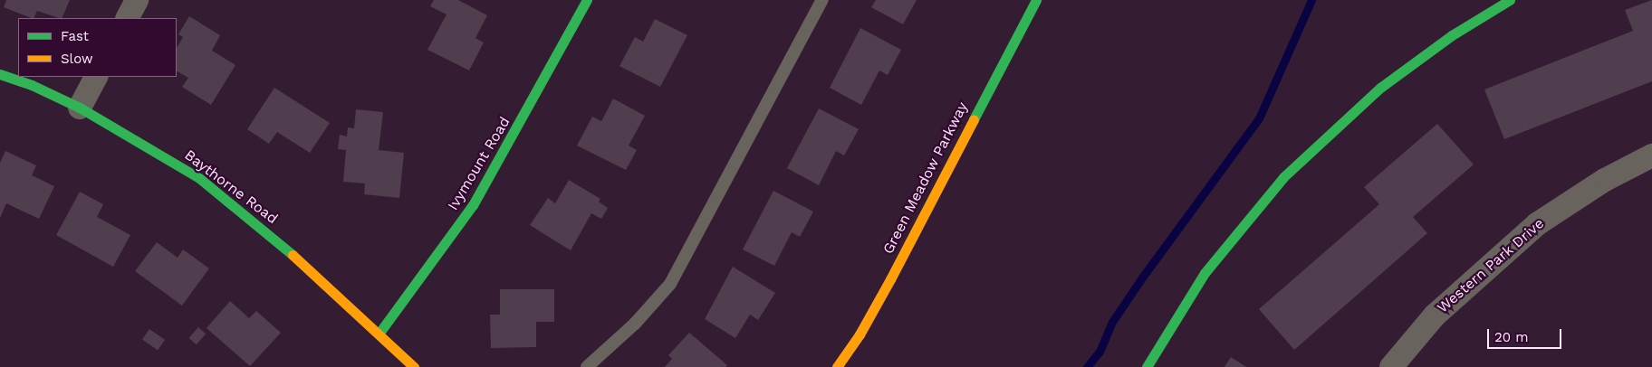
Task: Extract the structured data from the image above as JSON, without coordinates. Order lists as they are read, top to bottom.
{
  "streets": {
    "street": [
      "Ivymount Road",
      "Green Meadow Parkway",
      "Baythorne Road",
      "Western Park Drive"
    ]
  },
  "crossings": [
    ["Ivymount Road", "Baythorne Road"]
  ],
  "legend": ["Fast", "Slow"],
  "scale_bar": "20 m"
}
